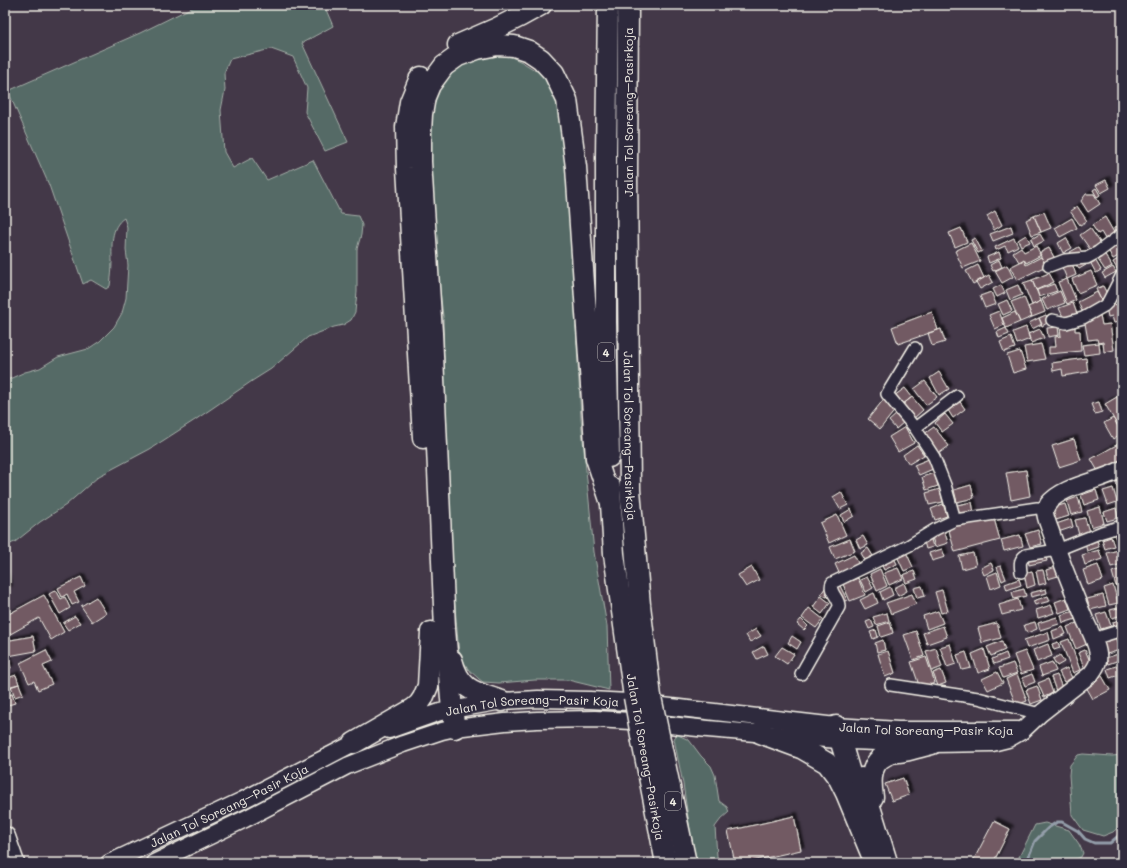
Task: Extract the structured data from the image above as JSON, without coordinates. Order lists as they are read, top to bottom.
{
  "streets": {
    "highway": ["Jalan Tol Soreang–Pasirkoja", "4"],
    "street": ["Jalan Tol Soreang–Pasir Koja"]
  }
}
